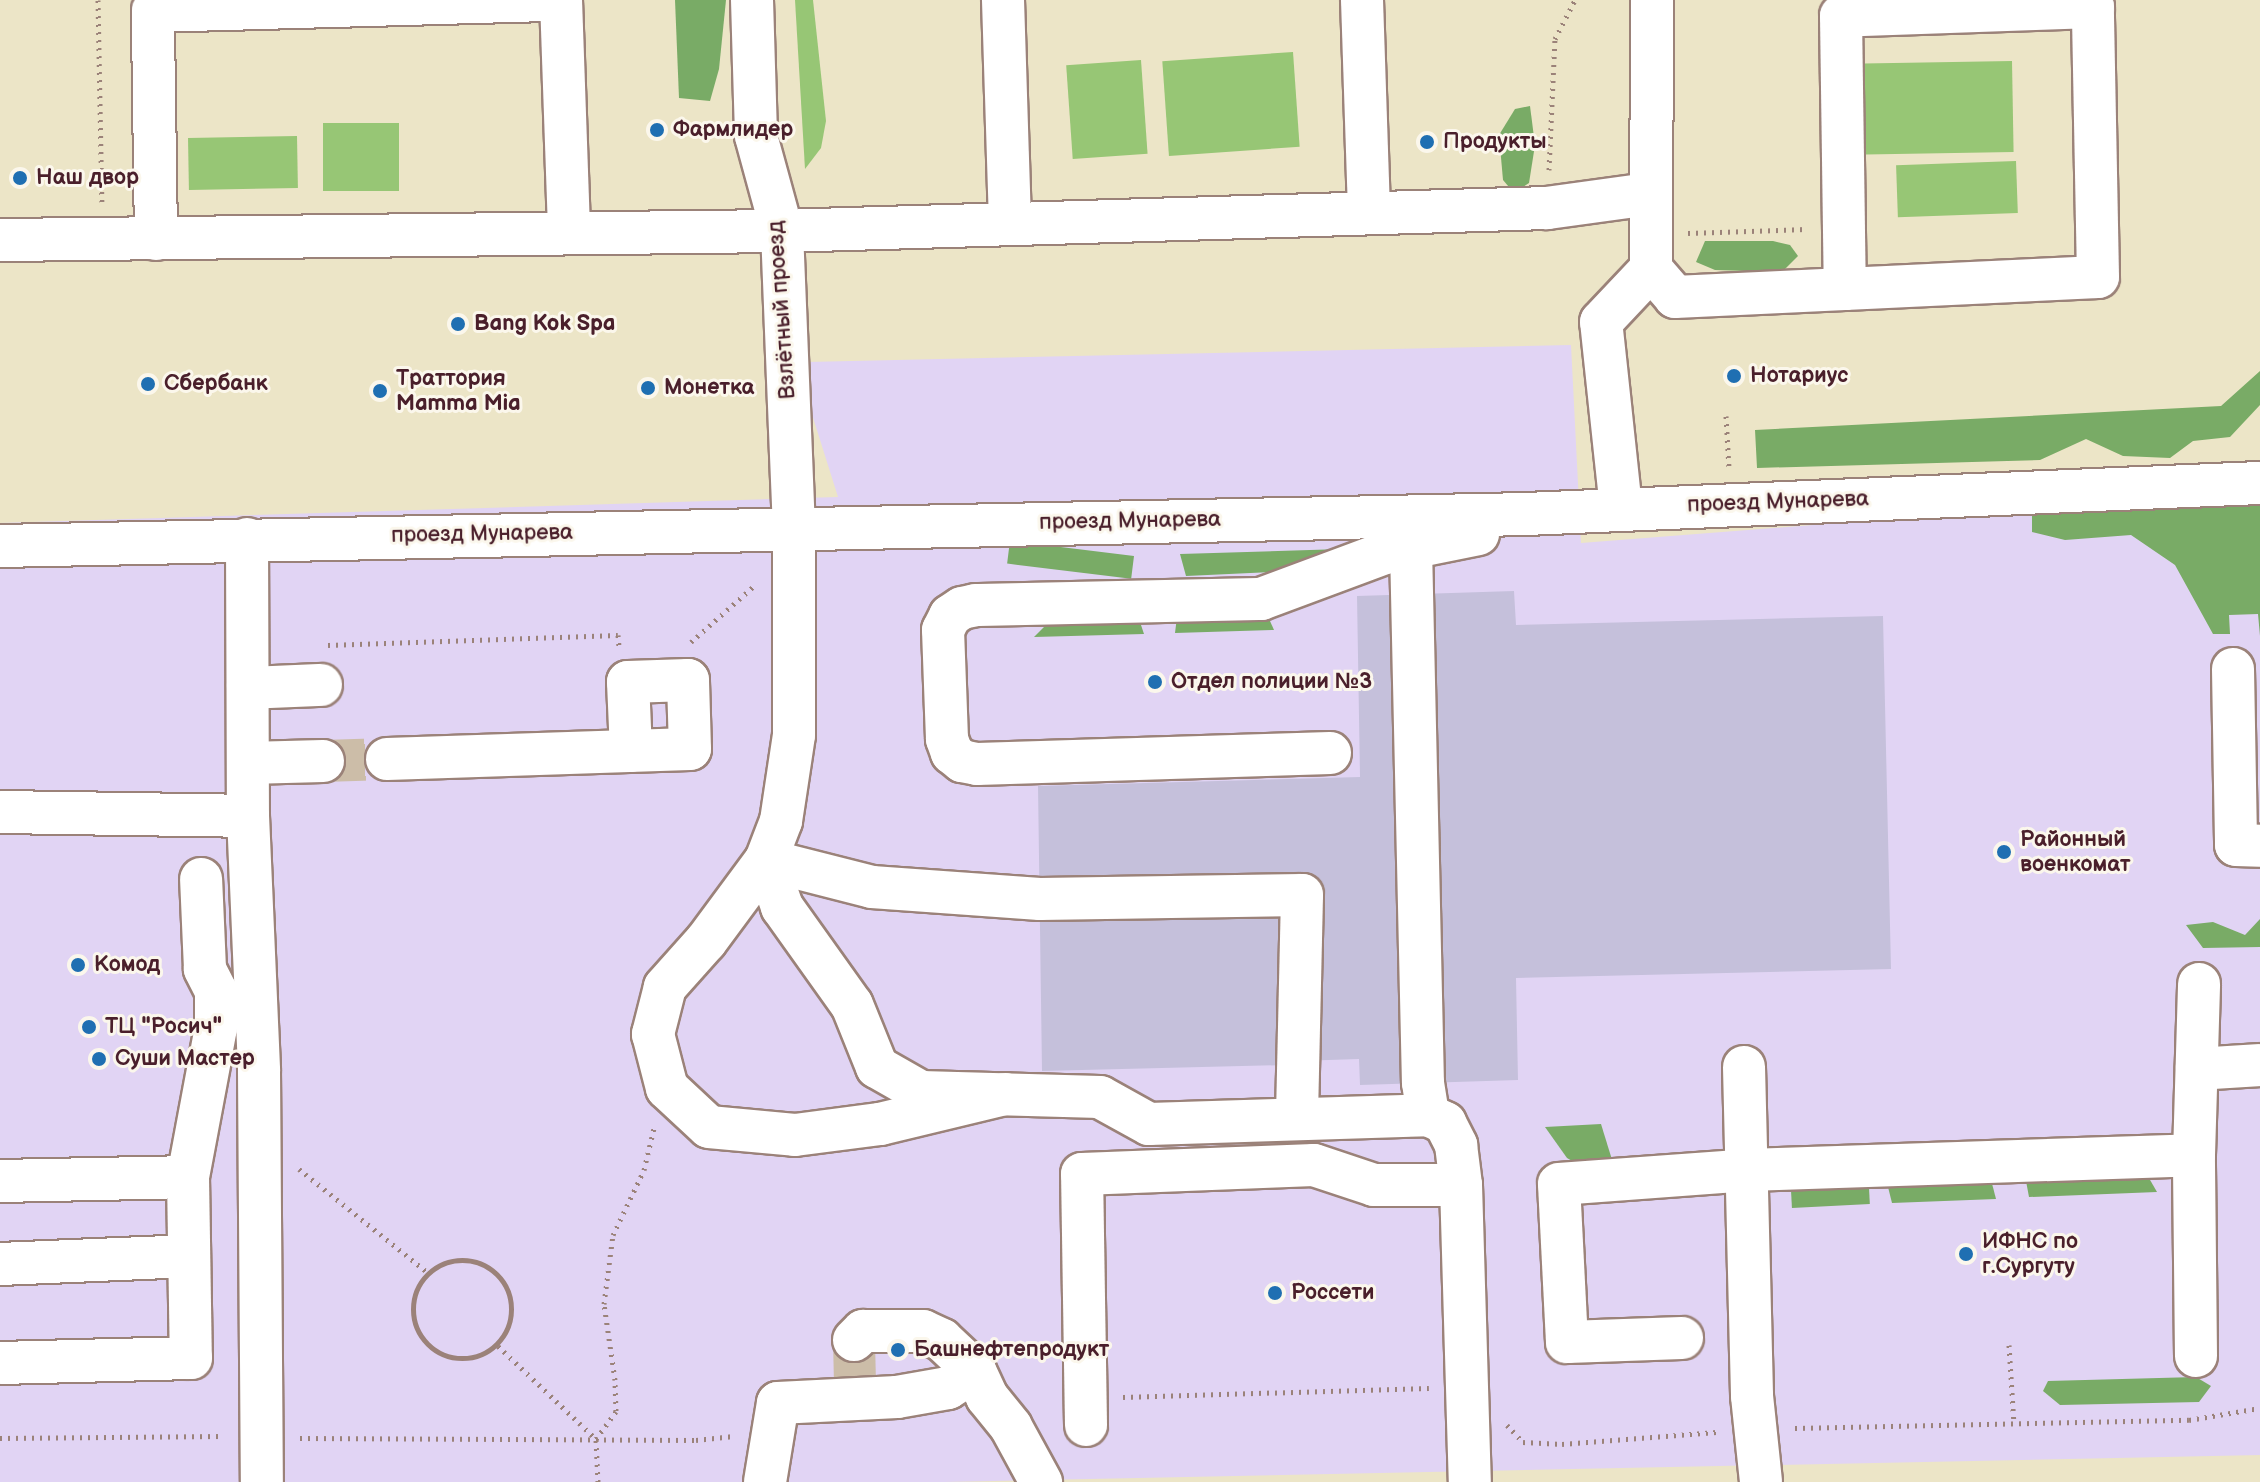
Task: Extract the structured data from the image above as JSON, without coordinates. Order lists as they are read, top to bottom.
{
  "streets": {
    "street": ["Взлётный проезд", "проезд Мунарева"]
  },
  "crossings": [
    ["Взлётный проезд", "проезд Мунарева"]
  ],
  "places": [
    "Фармлидер",
    "Продукты",
    "Наш двор",
    "Bang Kok Spa",
    "Нотариус",
    "Сбербанк",
    "Монетка",
    "Траттория Mamma Mia",
    "Отдел полиции №3",
    "Районный военкомат",
    "Комод",
    "ТЦ \"Росич\"",
    "Суши Мастер",
    "ИФНС по г.Сургуту",
    "Россети",
    "Башнефтепродукт"
  ]
}
